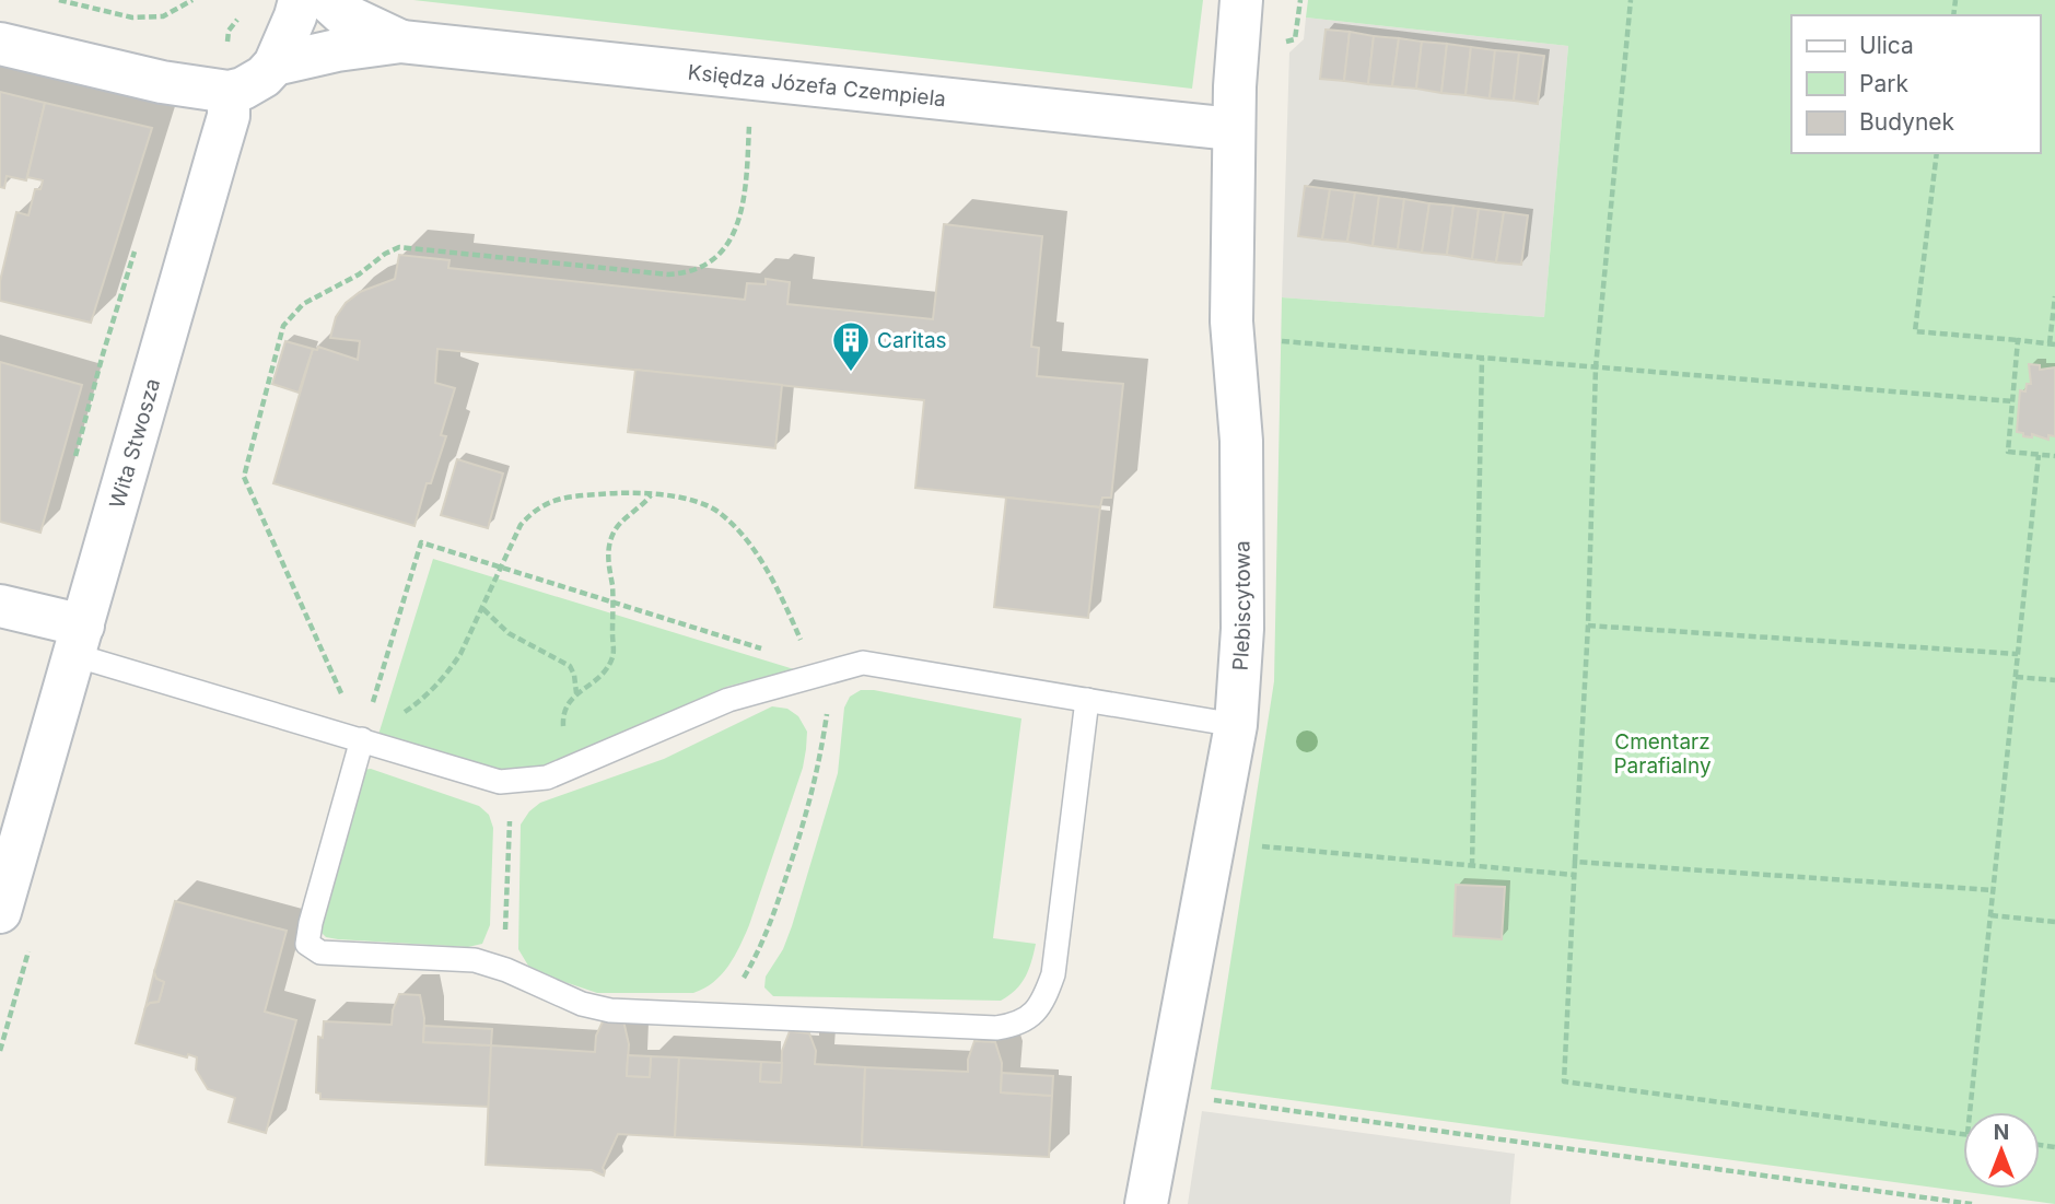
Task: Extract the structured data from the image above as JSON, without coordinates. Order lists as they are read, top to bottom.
{
  "streets": {
    "street": ["Księdza Józefa Czempiela", "Wita Stwosza", "Plebiscytowa"]
  },
  "crossings": [
    ["Księdza Józefa Czempiela", "Plebiscytowa"]
  ],
  "parks": ["Cmentarz Parafialny"],
  "places": {
    "building": ["Caritas"]
  },
  "legend": ["Ulica", "Park", "Budynek"],
  "north": "top"
}
